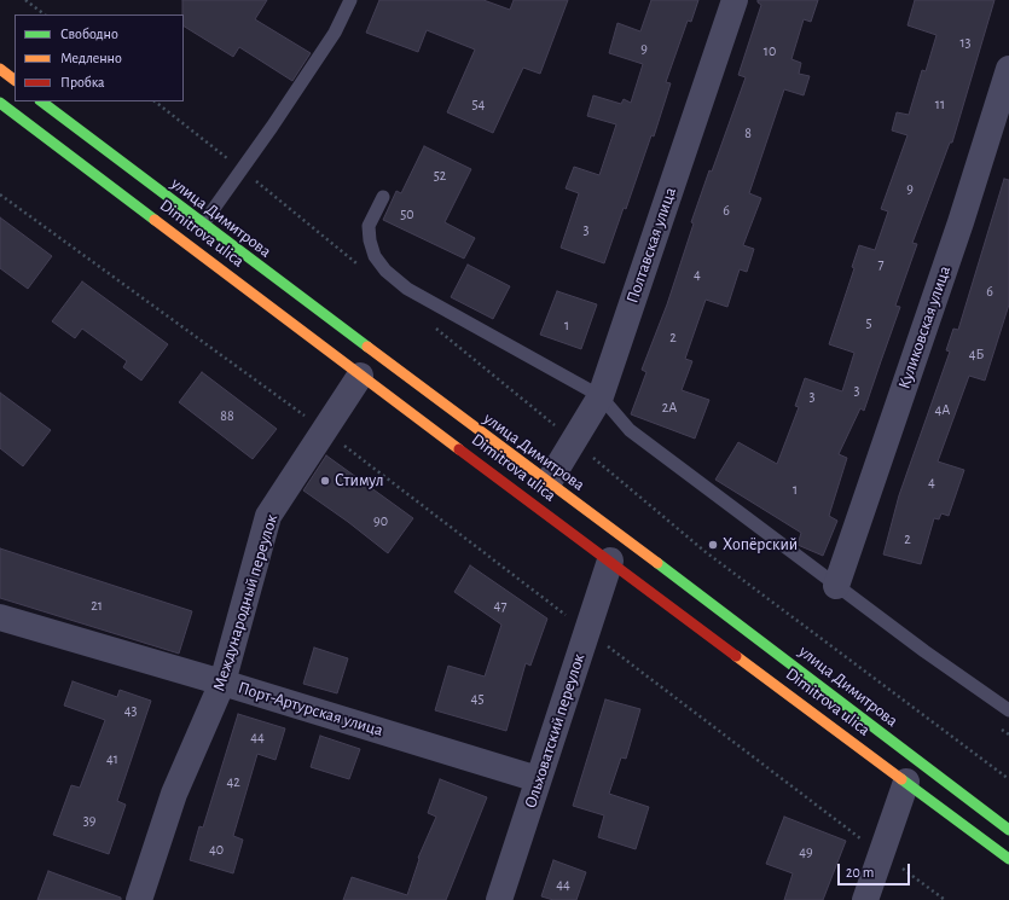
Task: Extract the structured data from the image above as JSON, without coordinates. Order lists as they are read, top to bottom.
{
  "streets": {
    "main road": ["улица Димитрова", "Dimitrova ulica"],
    "street": [
      "Полтавская улица",
      "Куликовская улица",
      "Международный переулок",
      "Порт-Артурская улица",
      "Ольховатский переулок"
    ]
  },
  "crossings": [
    ["улица Димитрова", "Полтавская улица"],
    ["Dimitrova ulica", "Международный переулок"],
    ["Dimitrova ulica", "Ольховатский переулок"],
    ["Международный переулок", "Порт-Артурская улица"],
    ["Порт-Артурская улица", "Ольховатский переулок"]
  ],
  "places": ["Стимул", "Хопёрский"],
  "house_numbers": [
    "13",
    "9",
    "10",
    "54",
    "11",
    "8",
    "52",
    "9",
    "6",
    "50",
    "3",
    "7",
    "4",
    "6",
    "5",
    "1",
    "2",
    "4Б",
    "3",
    "3",
    "2А",
    "4А",
    "88",
    "4",
    "1",
    "90",
    "2",
    "21",
    "47",
    "45",
    "43",
    "44",
    "41",
    "42",
    "39",
    "40",
    "49",
    "44"
  ],
  "legend": ["Свободно", "Медленно", "Пробка"],
  "scale_bar": "20 m"
}
